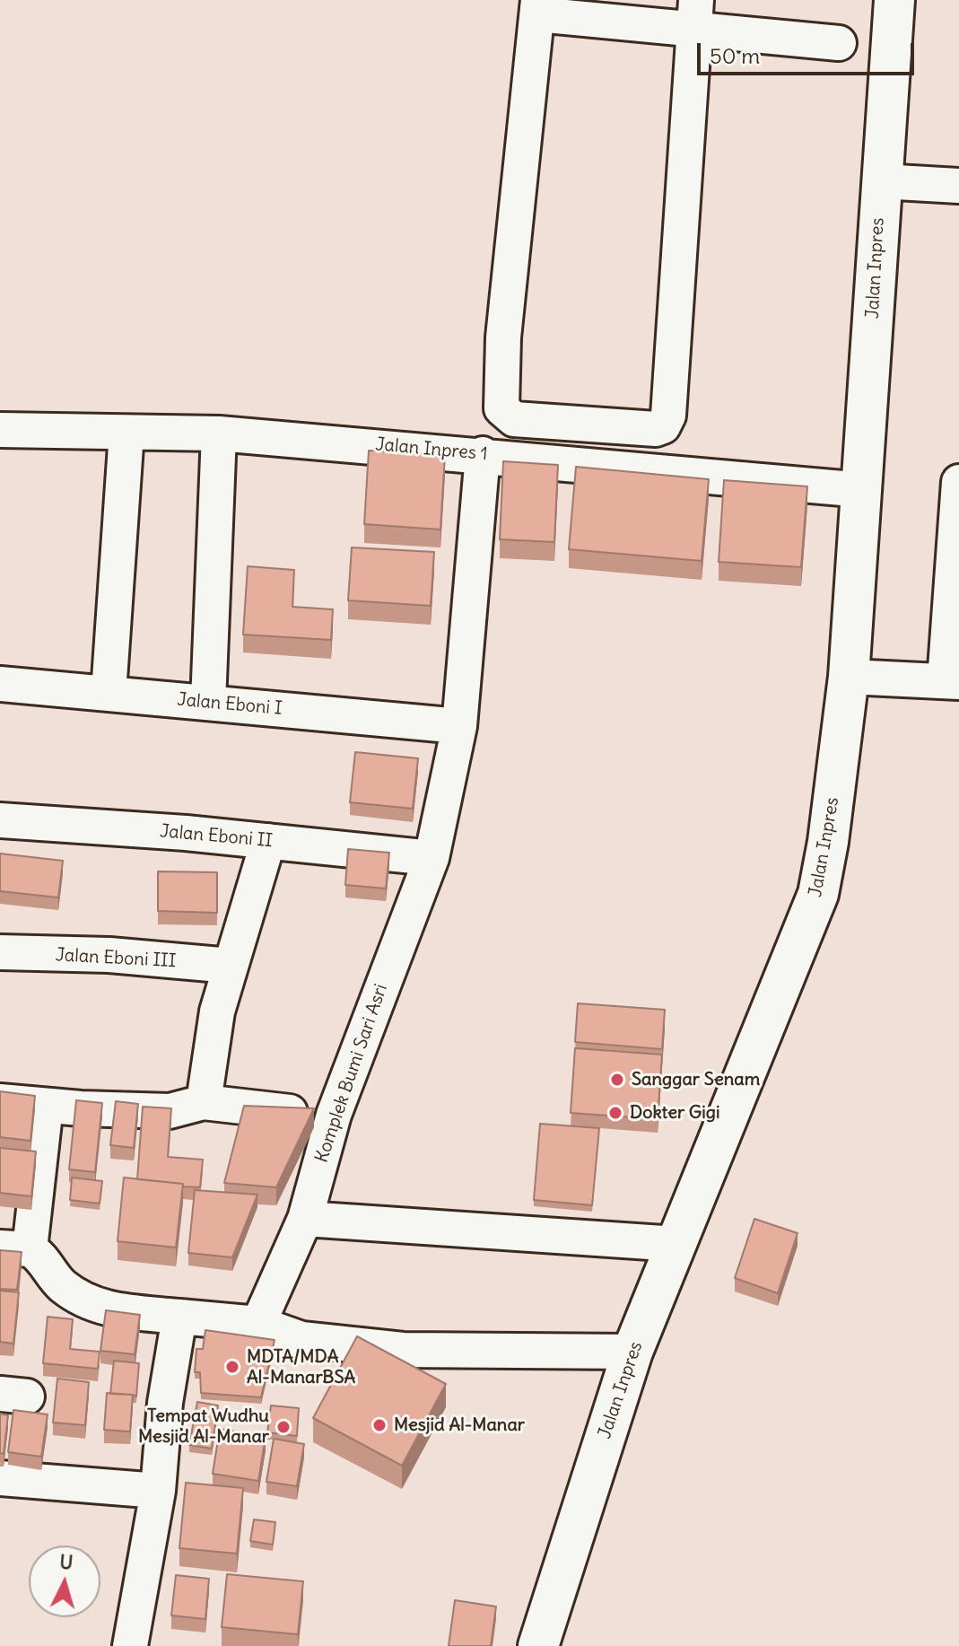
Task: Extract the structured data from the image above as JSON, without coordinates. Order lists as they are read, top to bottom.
{
  "streets": {
    "main road": ["Jalan Inpres"],
    "street": [
      "Jalan Inpres 1",
      "Jalan Eboni I",
      "Jalan Eboni II",
      "Jalan Eboni III",
      "Komplek Bumi Sari Asri"
    ]
  },
  "crossings": [
    ["Jalan Inpres", "Jalan Inpres 1"],
    ["Jalan Inpres 1", "Komplek Bumi Sari Asri"],
    ["Jalan Eboni I", "Komplek Bumi Sari Asri"],
    ["Jalan Eboni II", "Komplek Bumi Sari Asri"]
  ],
  "places": [
    "Sanggar Senam",
    "Dokter Gigi",
    "MDTA/MDA Al-ManarBSA",
    "Mesjid Al-Manar",
    "Tempat Wudhu Mesjid Al-Manar"
  ],
  "scale_bar": "50 m",
  "north": "top"
}
